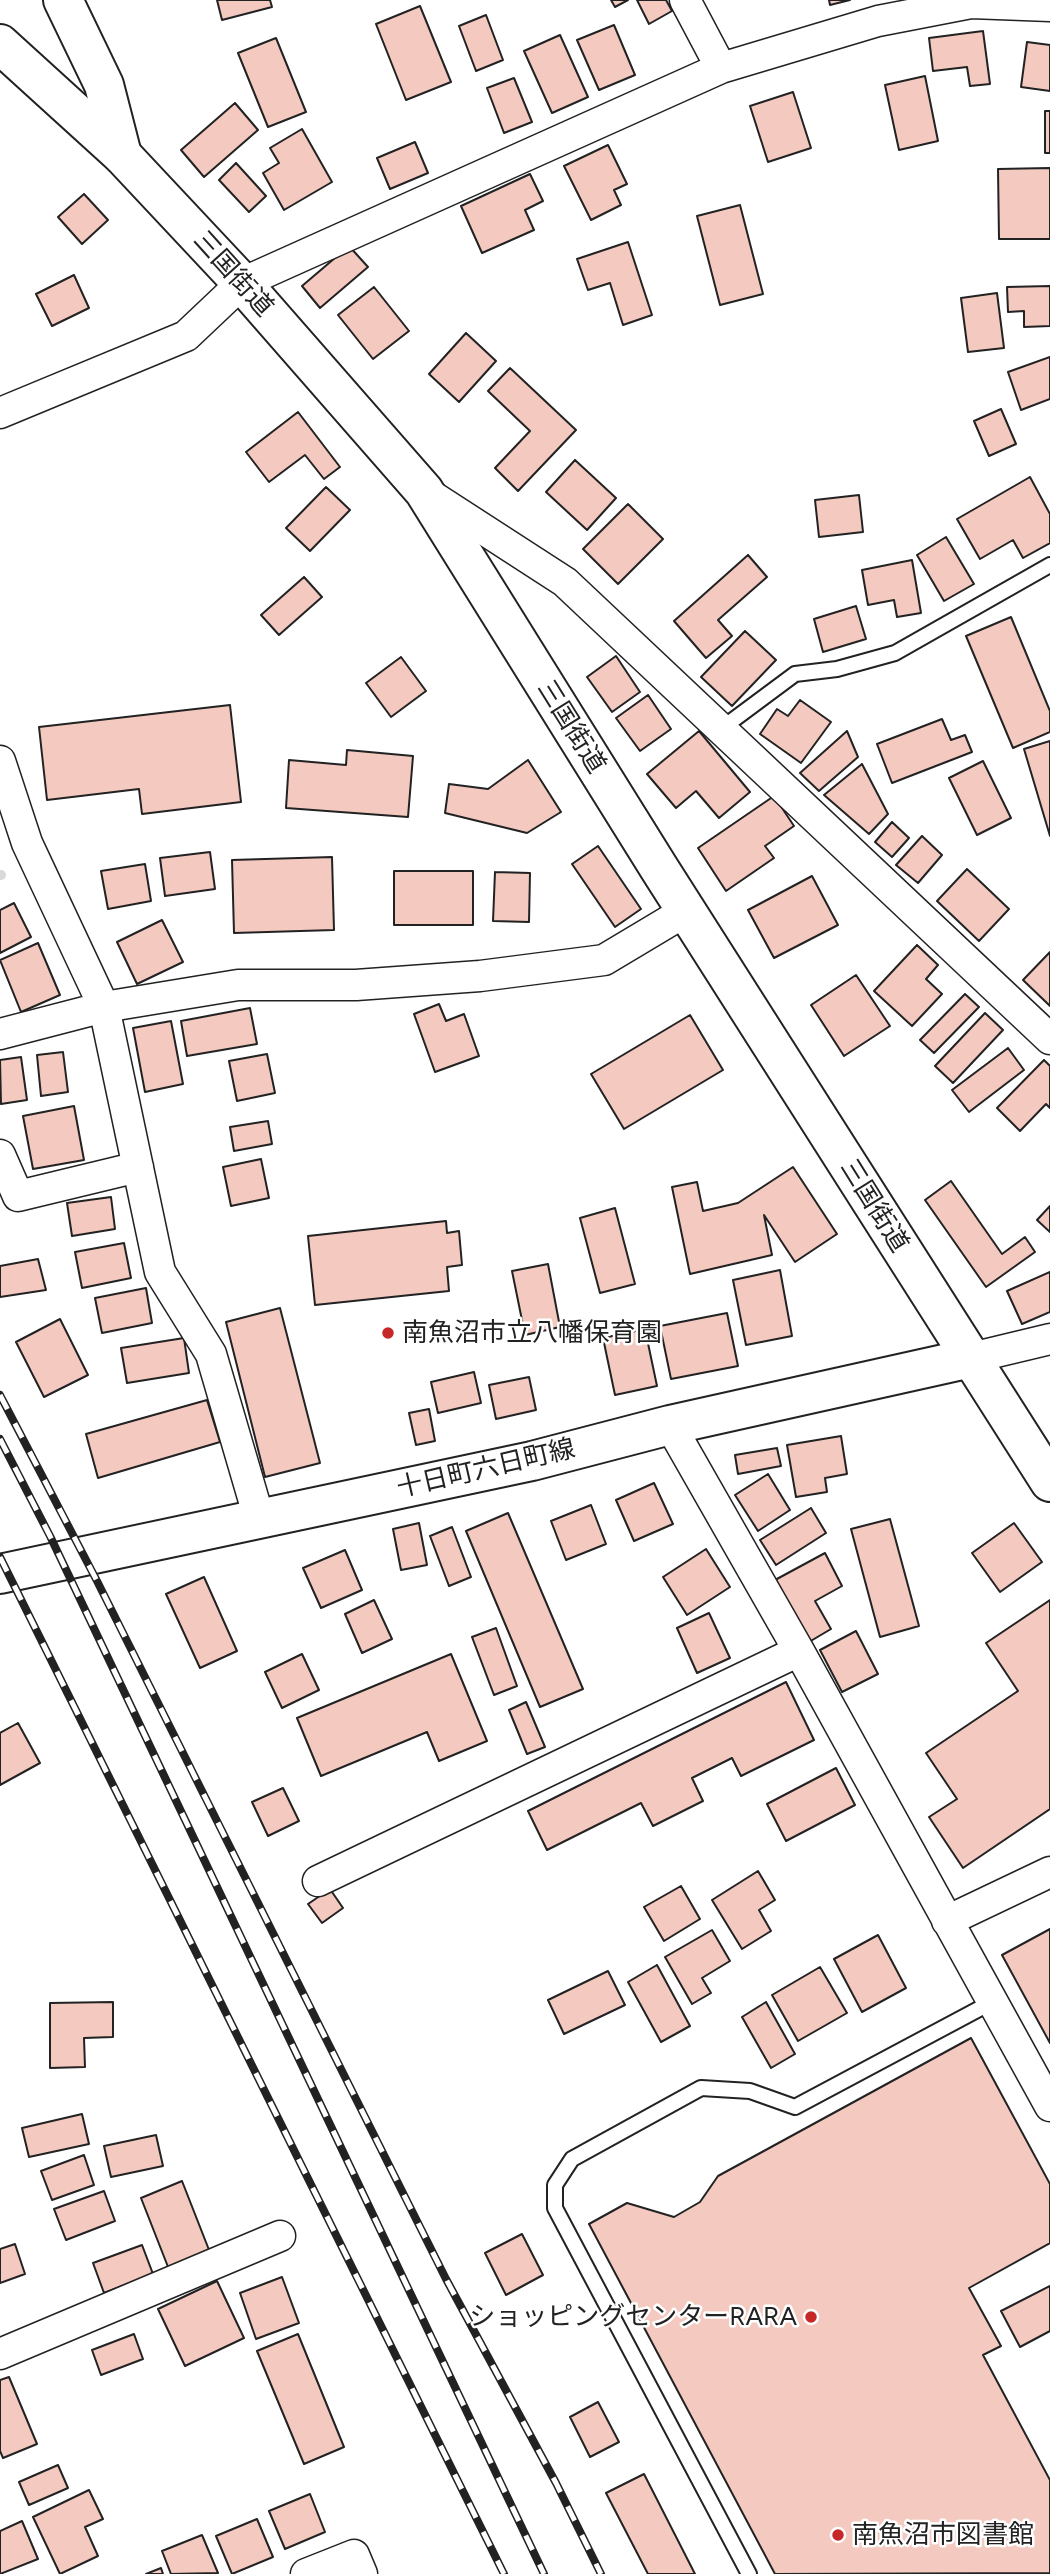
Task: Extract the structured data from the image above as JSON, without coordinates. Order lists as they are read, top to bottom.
{
  "streets": {
    "main road": ["三国街道", "十日町六日町線"]
  },
  "crossings": [
    ["三国街道", "十日町六日町線"]
  ],
  "places": ["南魚沼市立八幡保育園", "ショッピングセンターRARA", "南魚沼市図書館"]
}
